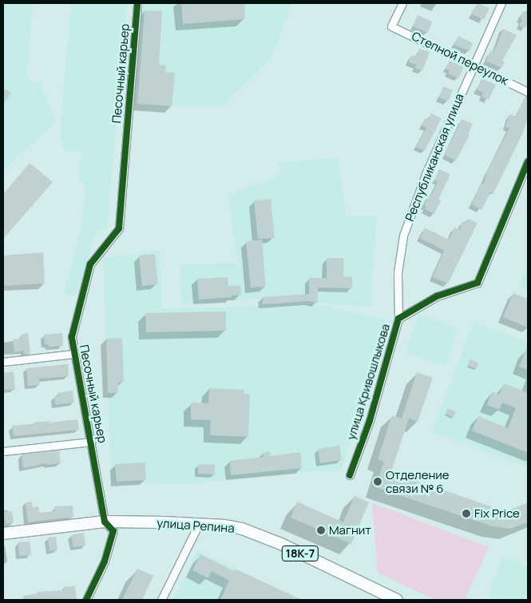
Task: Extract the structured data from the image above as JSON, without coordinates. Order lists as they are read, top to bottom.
{
  "streets": {
    "main road": ["улица Репина", "18К-7"],
    "street": [
      "Степной переулок",
      "Песочный карьер",
      "Республиканская улица",
      "улица Кривошлыкова"
    ]
  },
  "crossings": [
    ["Степной переулок", "Республиканская улица"],
    ["Песочный карьер", "улица Репина"],
    ["Республиканская улица", "улица Кривошлыкова"]
  ],
  "places": ["Отделение связи № 6", "Fix Price", "Магнит"]
}
